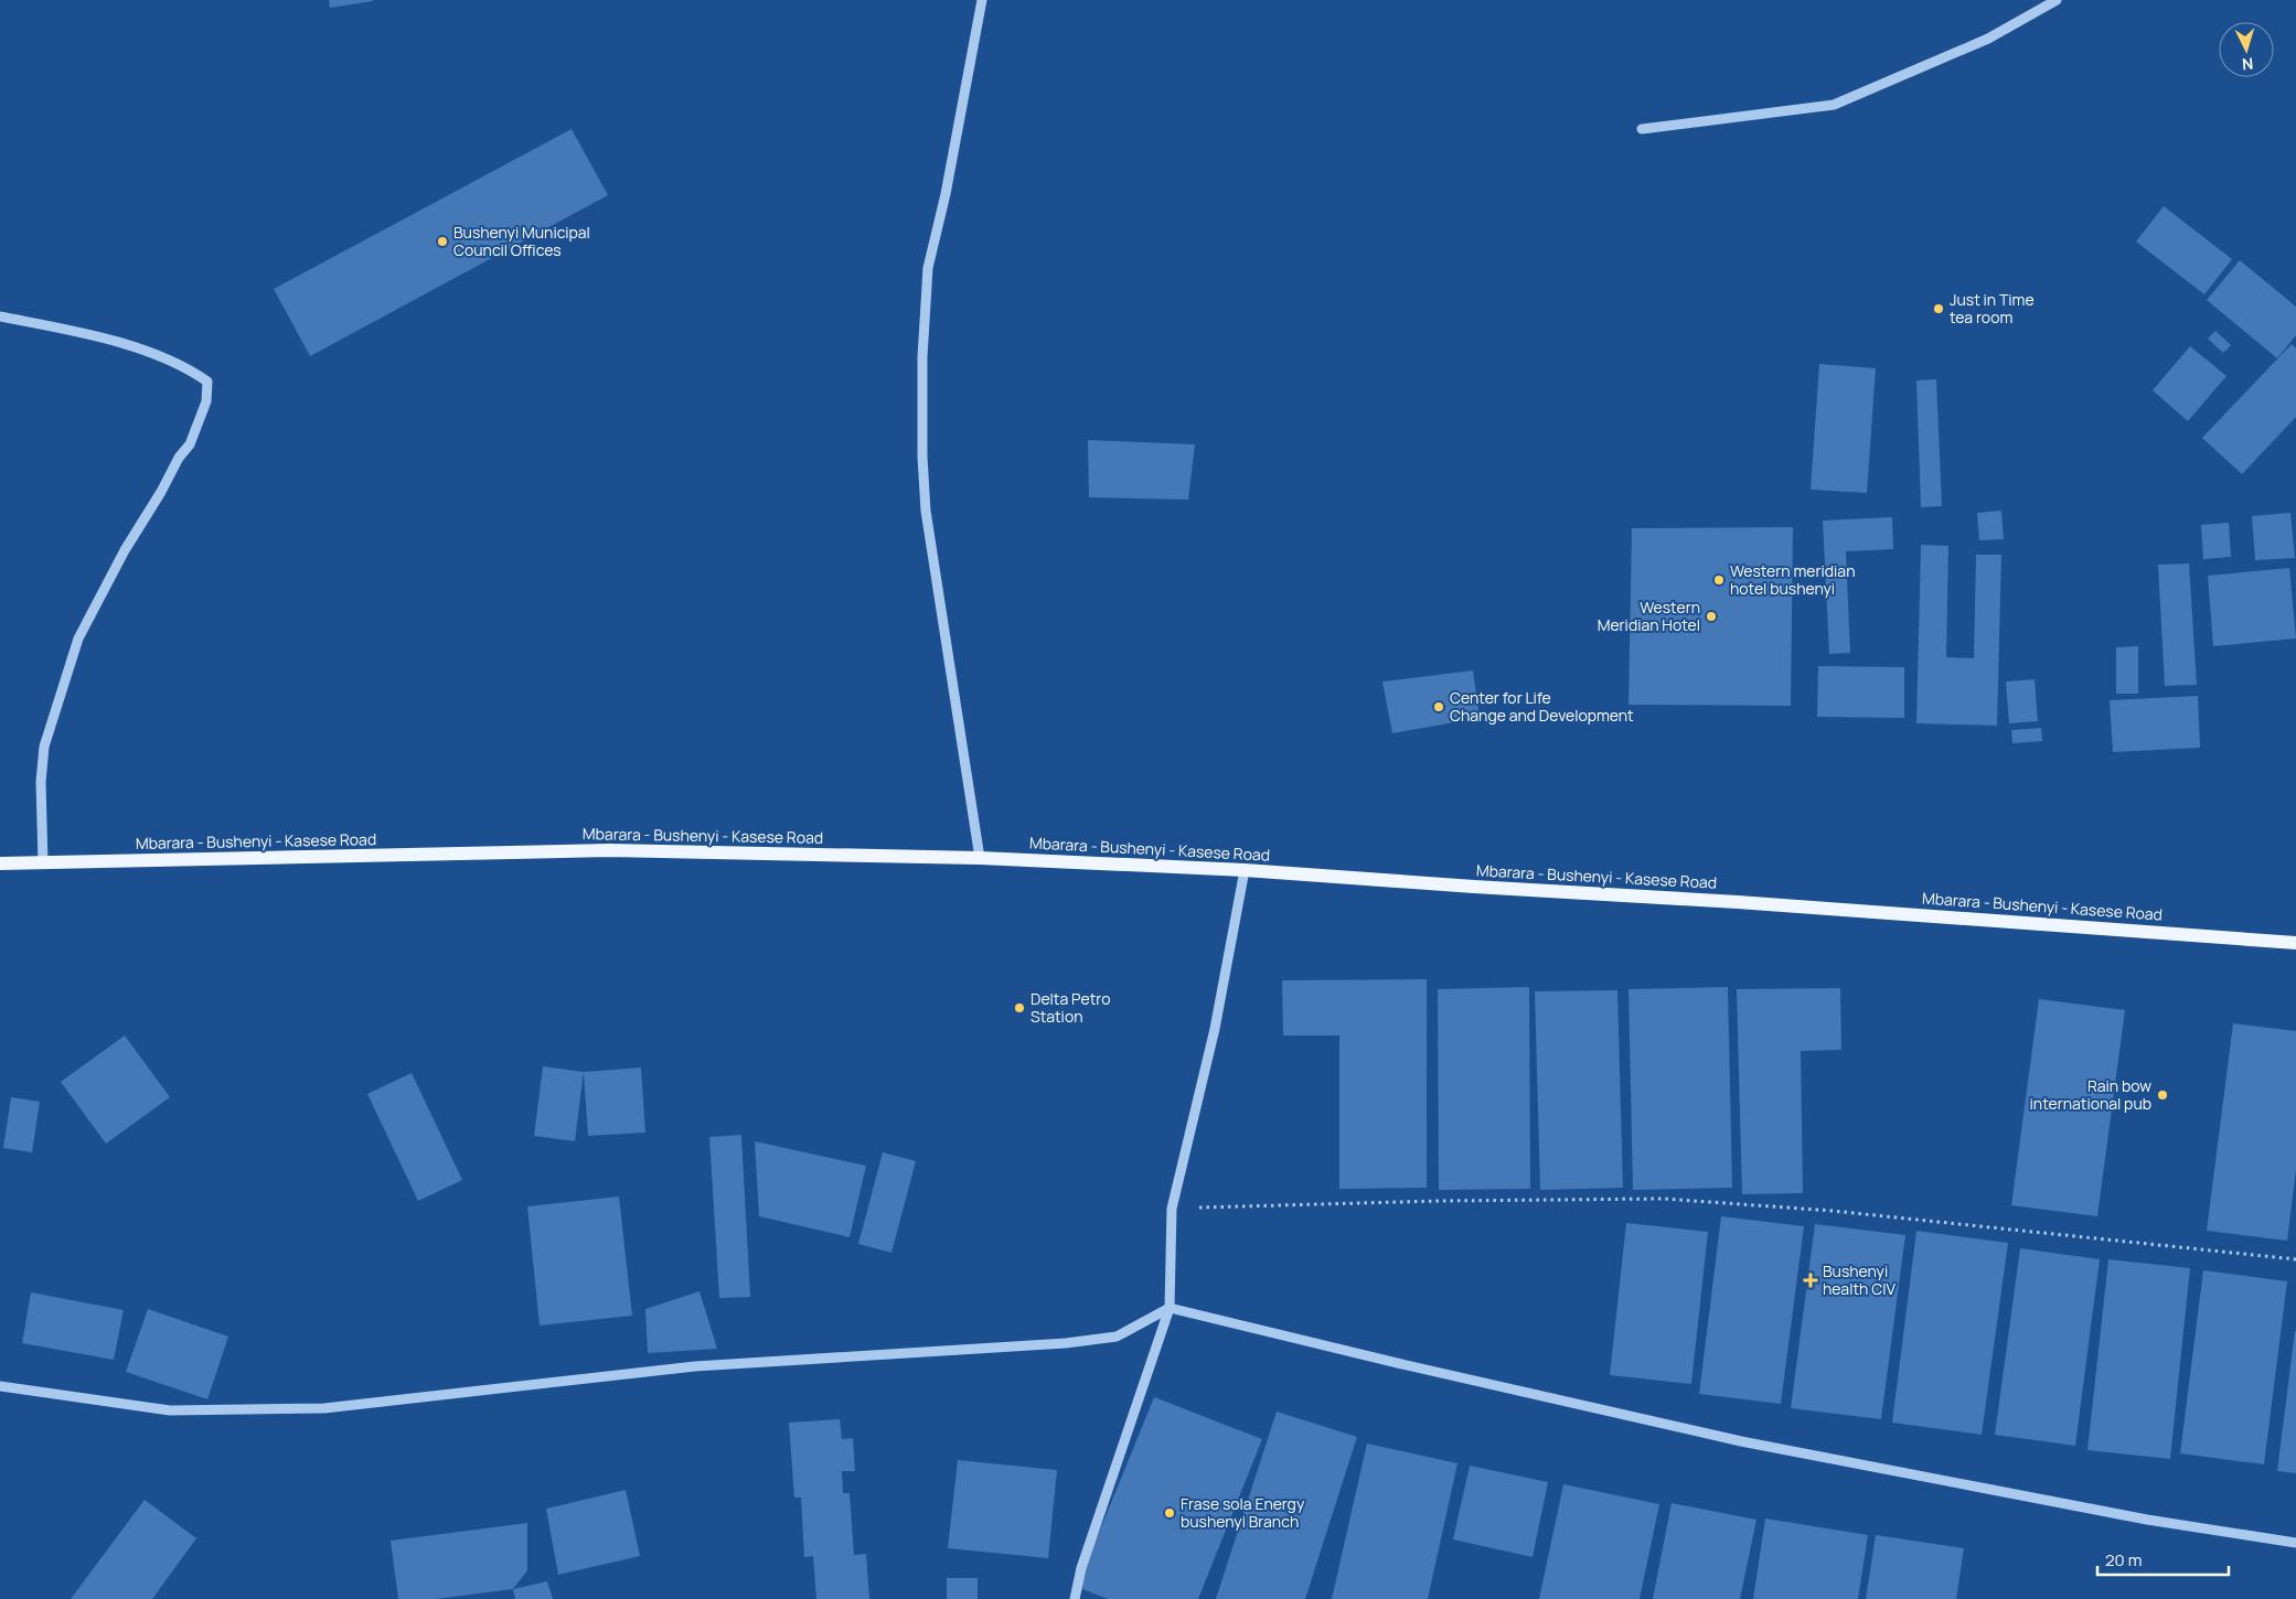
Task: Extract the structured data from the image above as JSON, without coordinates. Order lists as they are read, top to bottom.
{
  "streets": {
    "main road": ["Mbarara - Bushenyi - Kasese Road"]
  },
  "places": {
    "other": [
      "Bushenyi Municipal Council Offices",
      "Just in Time tea room",
      "Western meridian hotel bushenyi",
      "Western Meridian Hotel",
      "Center for Life Change and Development",
      "Delta Petro Station",
      "Rain bow international pub",
      "Frase sola Energy bushenyi Branch"
    ],
    "health": ["Bushenyi health CIV"]
  },
  "scale_bar": "20 m",
  "north": "bottom"
}
